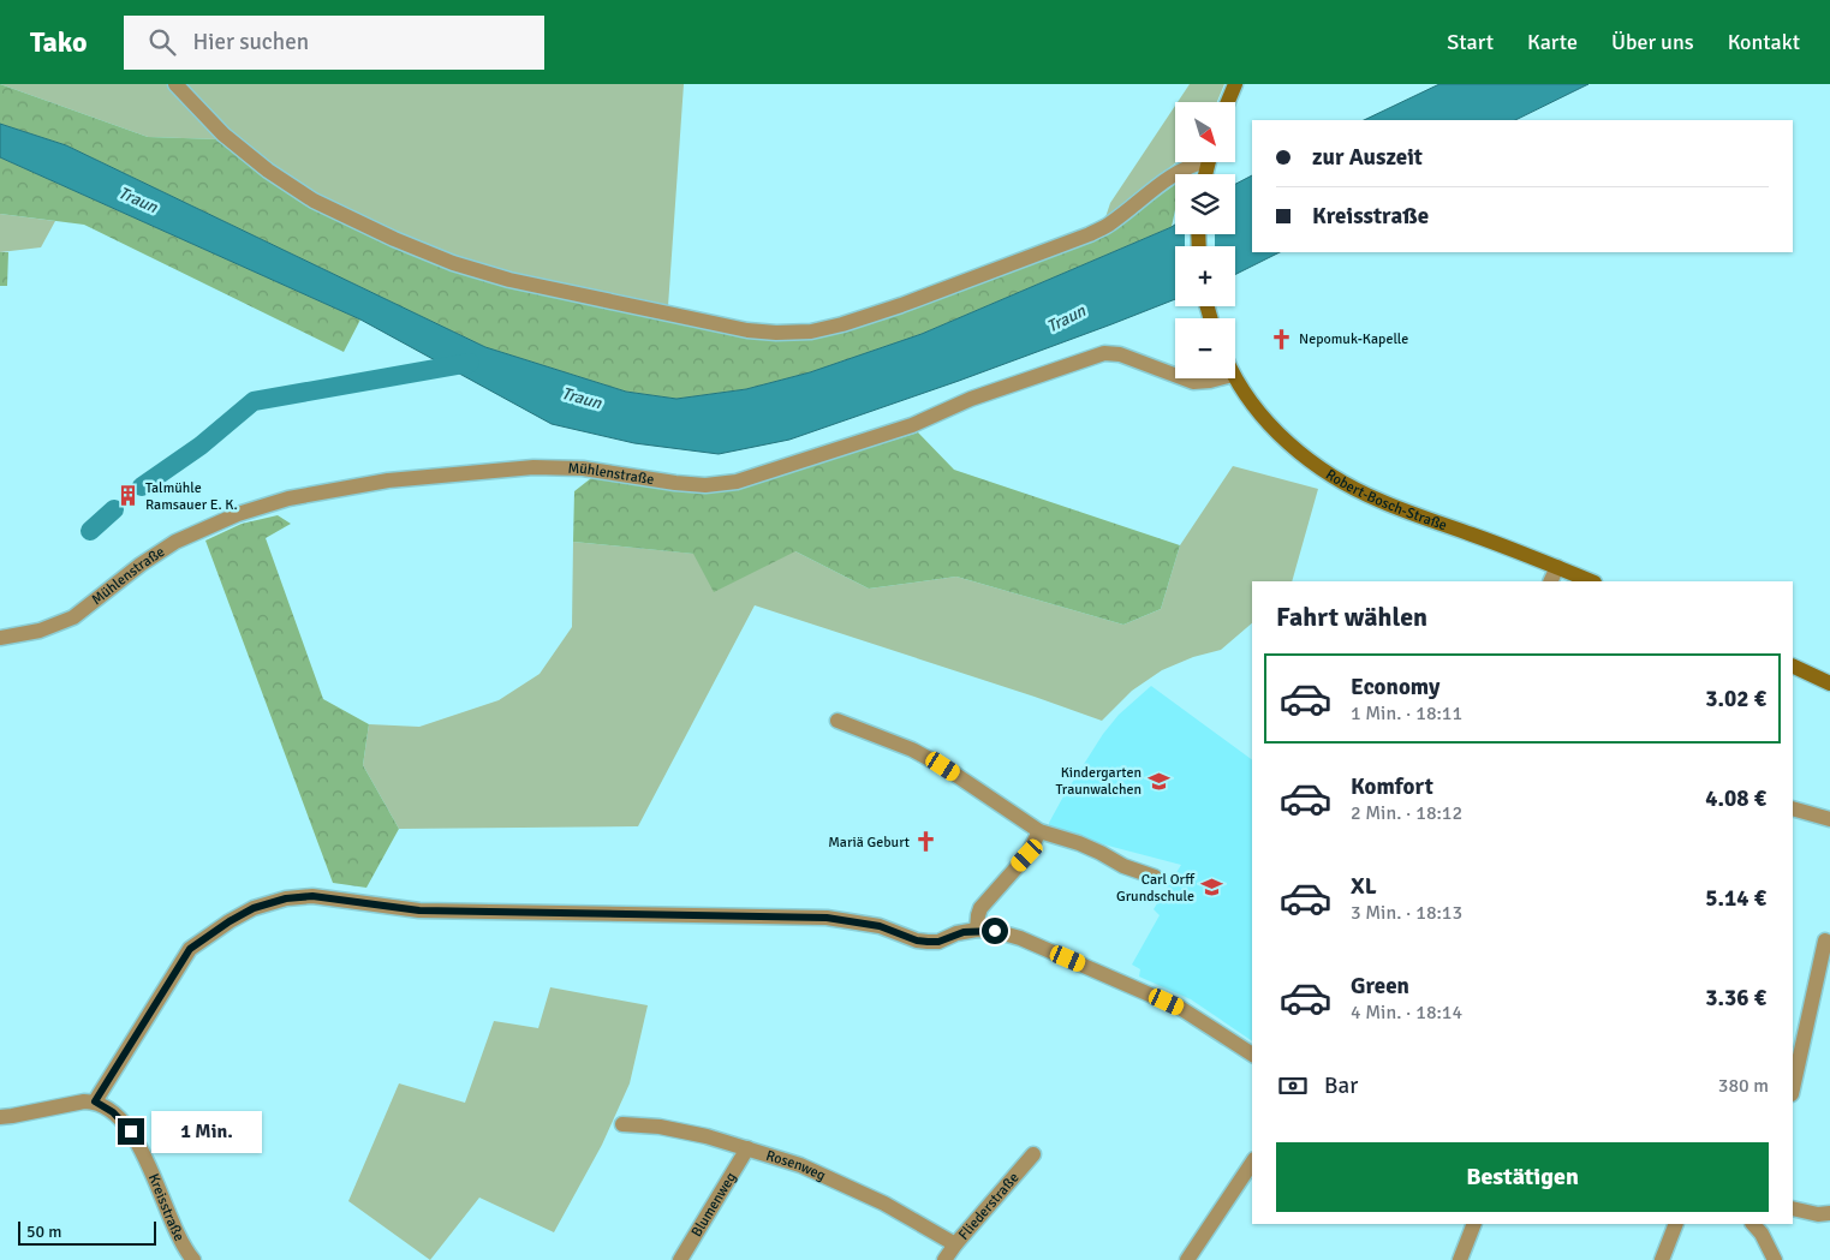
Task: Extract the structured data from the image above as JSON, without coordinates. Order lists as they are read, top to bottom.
{
  "streets": {
    "main road": ["Robert-Bosch-Straße"],
    "street": [
      "Mühlenstraße",
      "Rosenweg",
      "Blumenweg",
      "Fliederstraße",
      "Kreisstraße"
    ]
  },
  "crossings": [
    ["Rosenweg", "Blumenweg"],
    ["Rosenweg", "Fliederstraße"]
  ],
  "water": ["Traun"],
  "places": {
    "church": ["Nepomuk-Kapelle", "Mariä Geburt"],
    "building": ["Talmühle Ramsauer E. K."],
    "school or university": ["Kindergarten Traunwalchen", "Carl Orff Grundschule"]
  },
  "scale_bar": "50 m",
  "north": "bottom right",
  "page": {
    "header": "Tako",
    "search": "Hier suchen",
    "nav": [
      "Start",
      "Karte",
      "Über uns",
      "Kontakt"
    ],
    "map_buttons": ["+", "−"],
    "banner": ["zur Auszeit", "Kreisstraße"],
    "heading": "Fahrt wählen",
    "list": [
      {
        "name": "Economy",
        "note": "1 Min. · 18:11",
        "value": "3.02 €"
      },
      {
        "name": "Komfort",
        "note": "2 Min. · 18:12",
        "value": "4.08 €"
      },
      {
        "name": "XL",
        "note": "3 Min. · 18:13",
        "value": "5.14 €"
      },
      {
        "name": "Green",
        "note": "4 Min. · 18:14",
        "value": "3.36 €"
      }
    ],
    "pay": ["Bar", "380 m"],
    "bubble": "1 Min.",
    "buttons": "Bestätigen",
    "scale": "50 m"
  }
}
